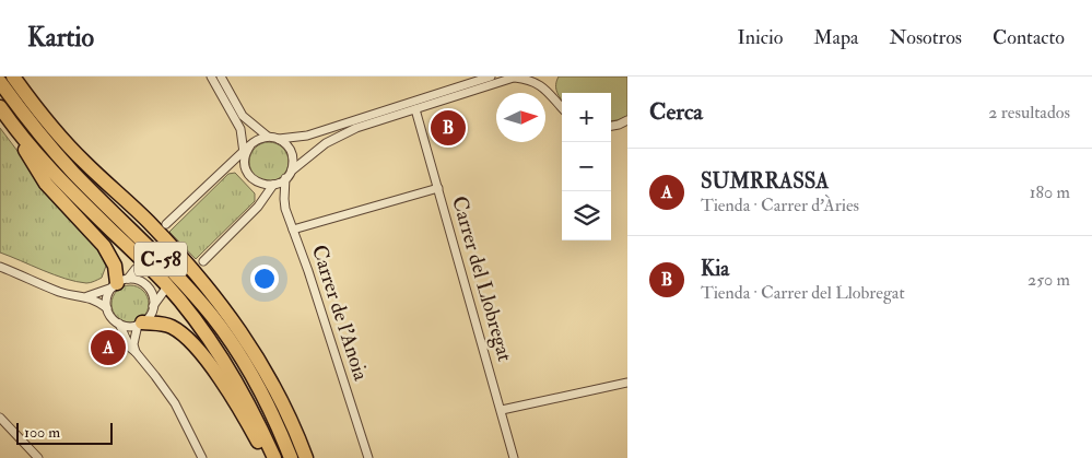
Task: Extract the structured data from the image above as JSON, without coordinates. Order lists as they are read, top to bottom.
{
  "streets": {
    "highway": ["C-58"],
    "street": ["Carrer del Llobregat", "Carrer de l'Anoia"]
  },
  "scale_bar": "100 m",
  "north": "right",
  "page": {
    "header": "Kartio",
    "nav": [
      "Inicio",
      "Mapa",
      "Nosotros",
      "Contacto"
    ],
    "heading": ["Cerca", "2 resultados"],
    "map_buttons": ["+", "−"],
    "pins": ["B", "A"],
    "list": [
      {
        "mark": "A",
        "name": "SUMRRASSA",
        "note": "Tienda · Carrer d'Àries",
        "value": "180 m"
      },
      {
        "mark": "B",
        "name": "Kia",
        "note": "Tienda · Carrer del Llobregat",
        "value": "250 m"
      }
    ],
    "scale": "100 m"
  }
}
